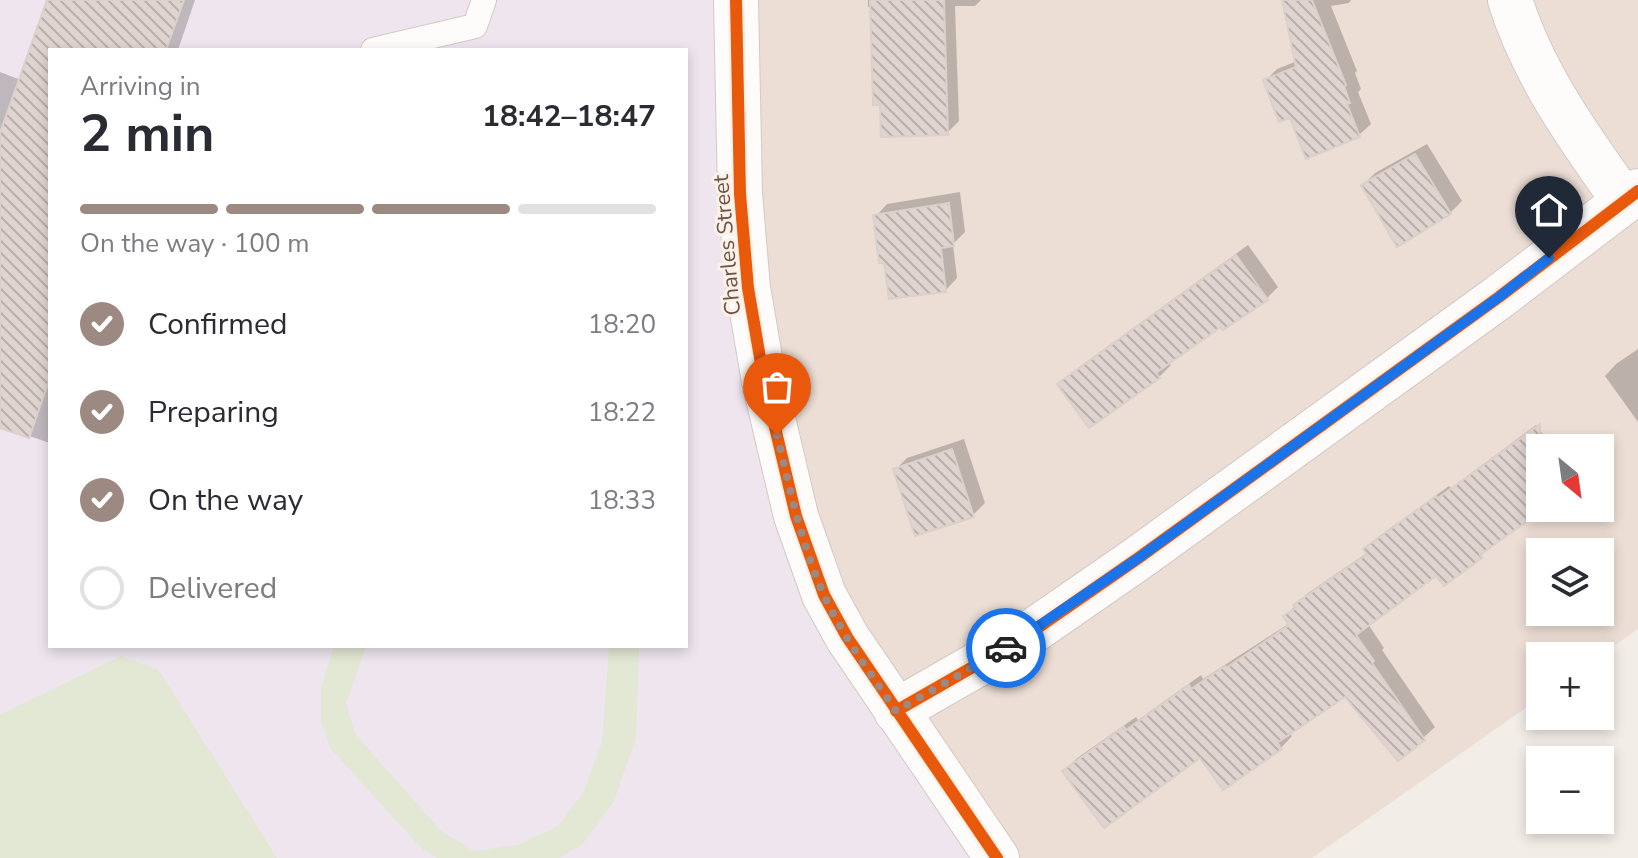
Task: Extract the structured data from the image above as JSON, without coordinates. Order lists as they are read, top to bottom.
{
  "streets": {
    "street": ["Charles Street"]
  },
  "north": "bottom right",
  "page": {
    "heading": ["2 min", "Arriving in", "18:42–18:47"],
    "bar": "On the way · 100 m",
    "list": [
      ["Confirmed", "18:20"],
      ["Preparing", "18:22"],
      ["On the way", "18:33"],
      "Delivered"
    ],
    "map_buttons": ["+", "−"]
  }
}
